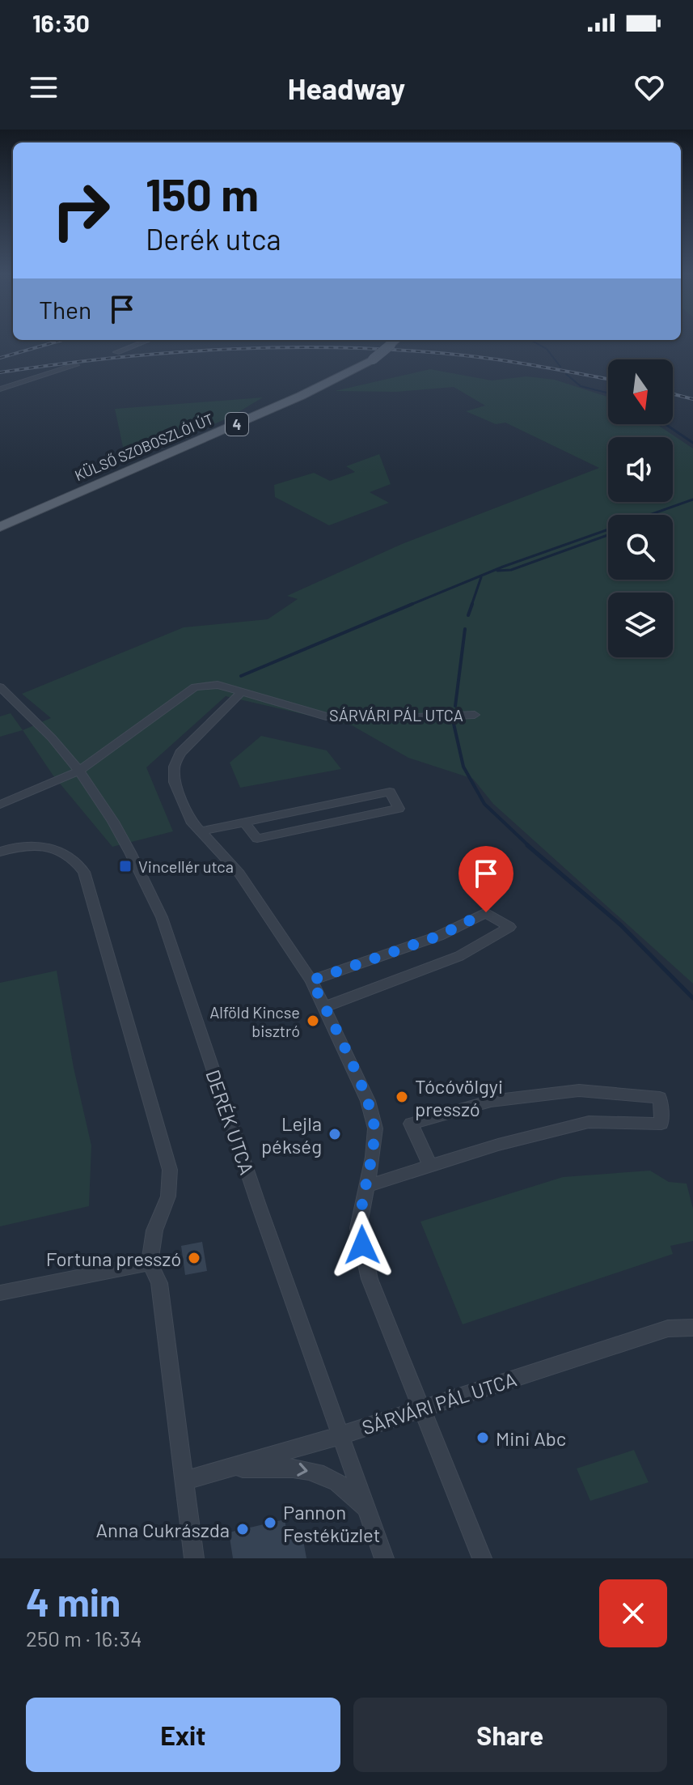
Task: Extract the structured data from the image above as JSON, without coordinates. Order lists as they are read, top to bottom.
{
  "streets": {
    "main road": ["4", "KÜLSŐ SZOBOSZLÓI ÚT"],
    "street": ["SÁRVÁRI PÁL UTCA", "DERÉK UTCA"]
  },
  "crossings": [
    ["SÁRVÁRI PÁL UTCA", "DERÉK UTCA"]
  ],
  "places": {
    "transit": ["Vincellér utca"],
    "other": [
      "Alföld Kincse bisztró",
      "Tócóvölgyi presszó",
      "Lejla pékség",
      "Fortuna presszó",
      "Mini Abc",
      "Pannon Festéküzlet",
      "Anna Cukrászda"
    ]
  },
  "north": "bottom",
  "page": {
    "status": "16:30",
    "header": "Headway",
    "turn": ["150 m", "Derék utca"],
    "then": "Then",
    "heading": ["4 min", "250 m · 16:34"],
    "buttons": ["Exit", "Share"]
  }
}
